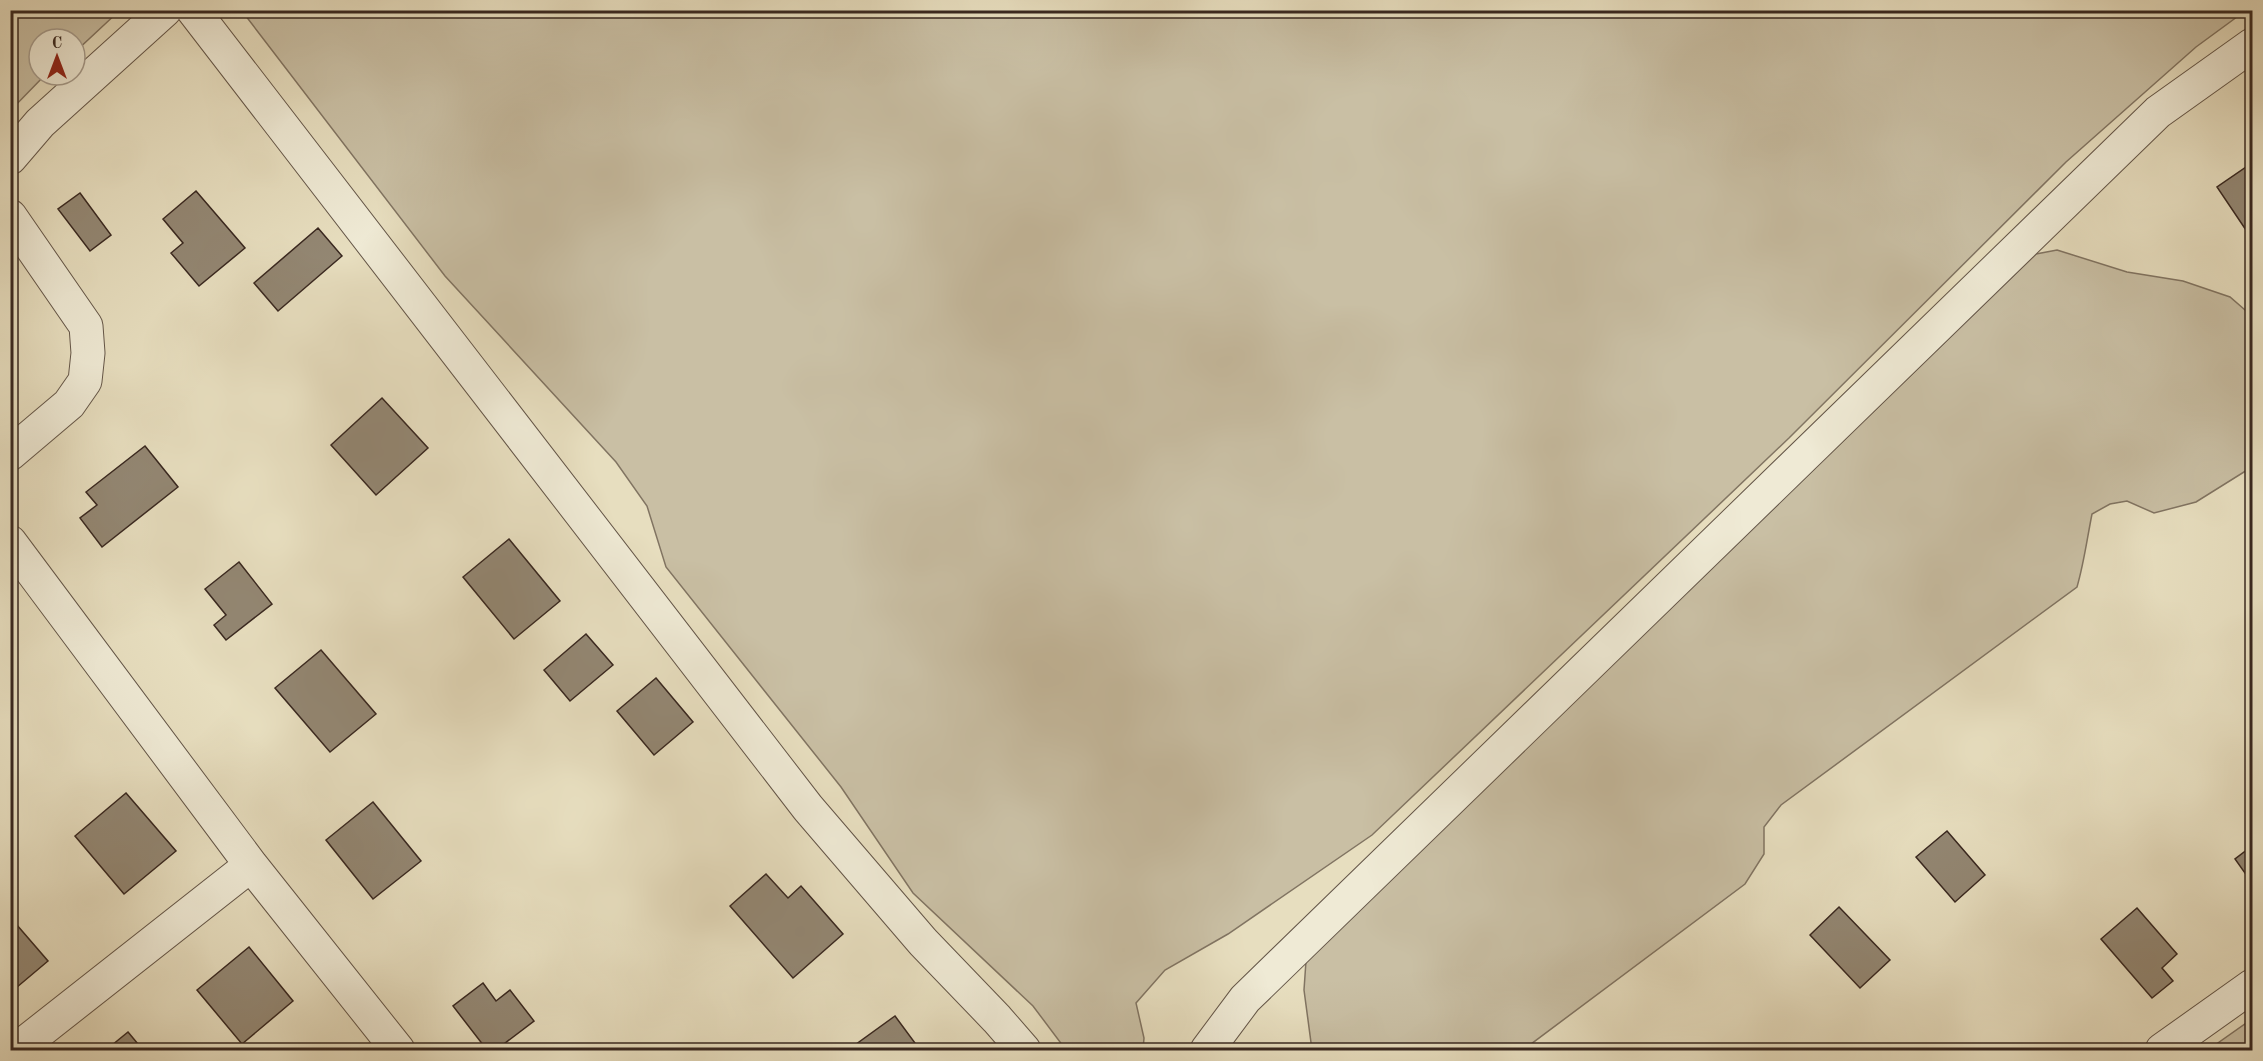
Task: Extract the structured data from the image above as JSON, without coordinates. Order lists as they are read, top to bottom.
{
  "north": "top"
}
